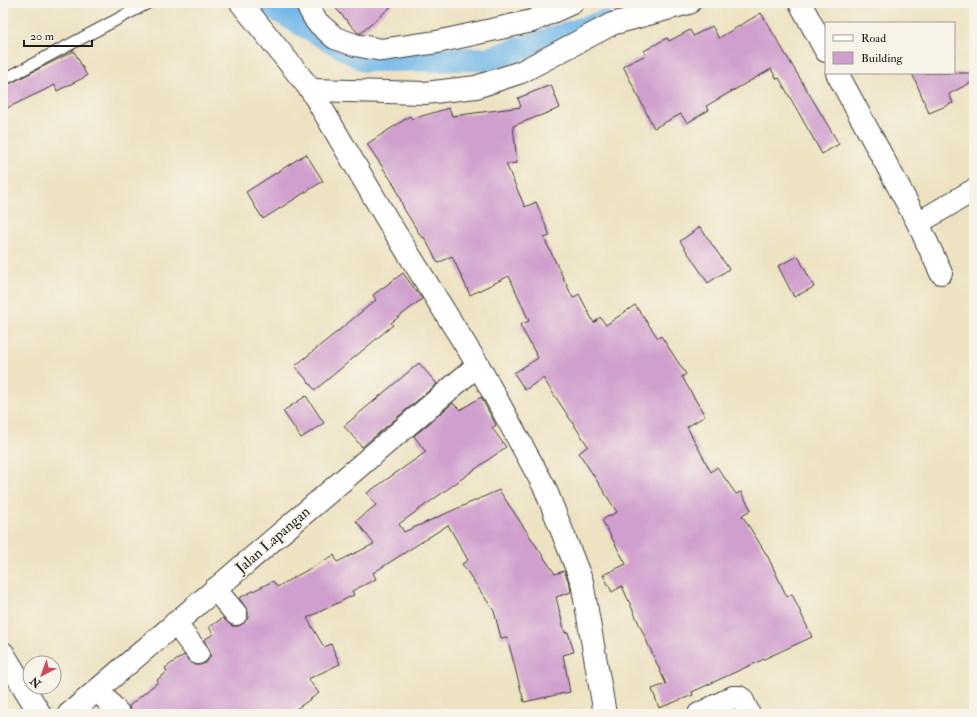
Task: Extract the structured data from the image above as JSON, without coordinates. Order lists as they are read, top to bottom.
{
  "streets": {
    "street": ["Jalan Lapangan"]
  },
  "legend": ["Road", "Building"],
  "scale_bar": "20 m",
  "north": "bottom left"
}
